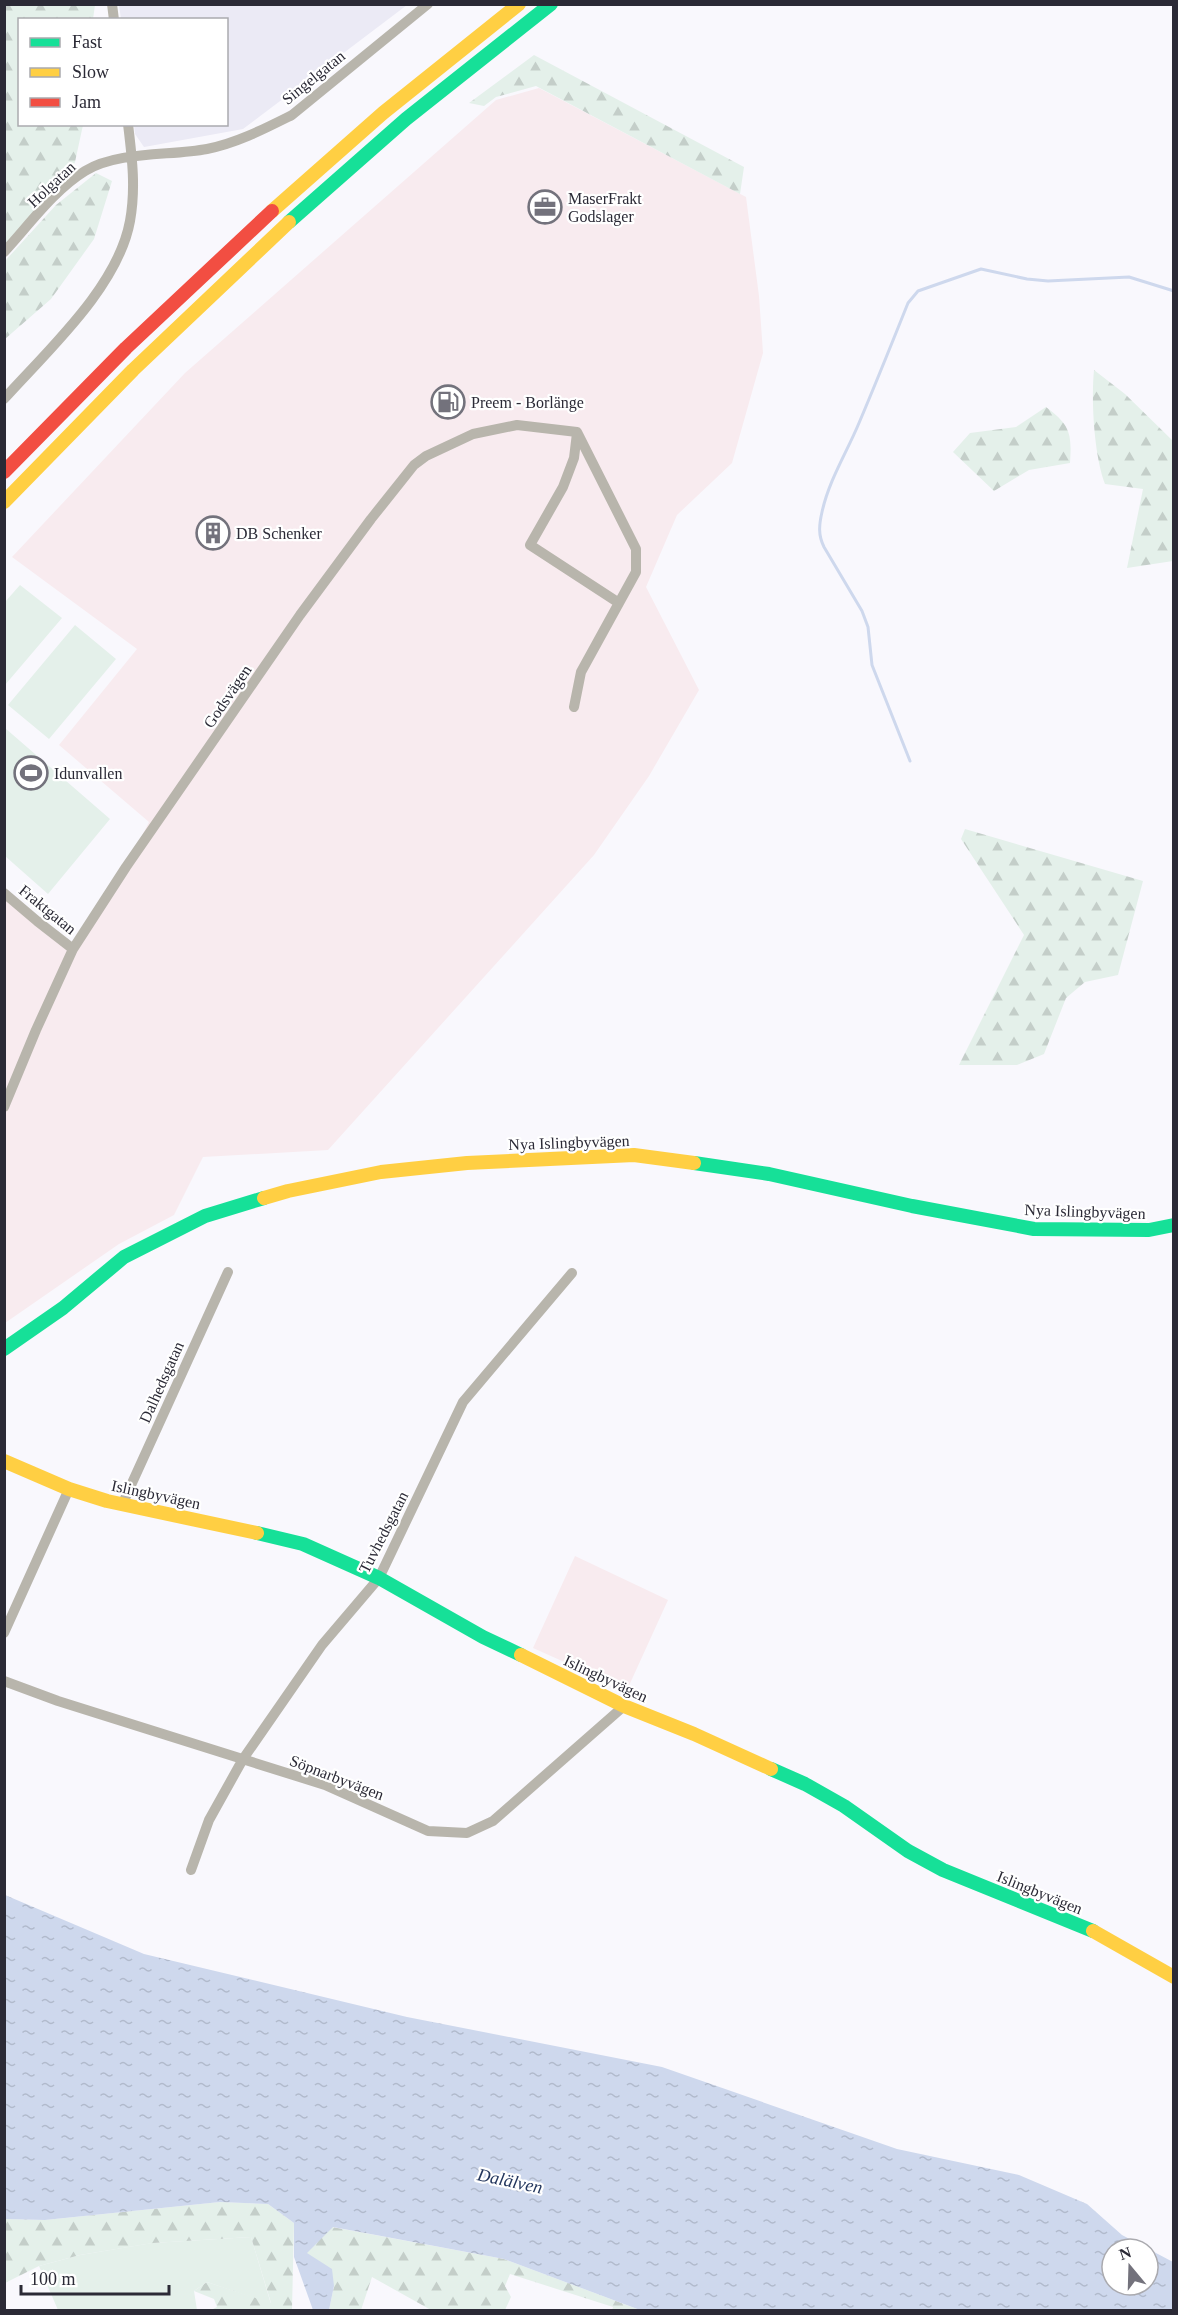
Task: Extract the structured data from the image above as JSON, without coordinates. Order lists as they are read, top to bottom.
{
  "streets": {
    "main road": ["Nya Islingbyvägen", "Islingbyvägen"],
    "street": [
      "Singelgatan",
      "Holgatan",
      "Godsvägen",
      "Fraktgatan",
      "Dalhedsgatan",
      "Tuvhedsgatan",
      "Söpnarbyvägen"
    ]
  },
  "crossings": [
    ["Singelgatan", "Holgatan"],
    ["Godsvägen", "Fraktgatan"],
    ["Dalhedsgatan", "Islingbyvägen"],
    ["Islingbyvägen", "Tuvhedsgatan"],
    ["Islingbyvägen", "Söpnarbyvägen"],
    ["Tuvhedsgatan", "Söpnarbyvägen"]
  ],
  "water": ["Dalälven"],
  "places": {
    "office": ["MaserFrakt Godslager"],
    "fuel station": ["Preem - Borlänge"],
    "building": ["DB Schenker"],
    "sports": ["Idunvallen"]
  },
  "legend": ["Fast", "Slow", "Jam"],
  "scale_bar": "100 m",
  "north": "top"
}
